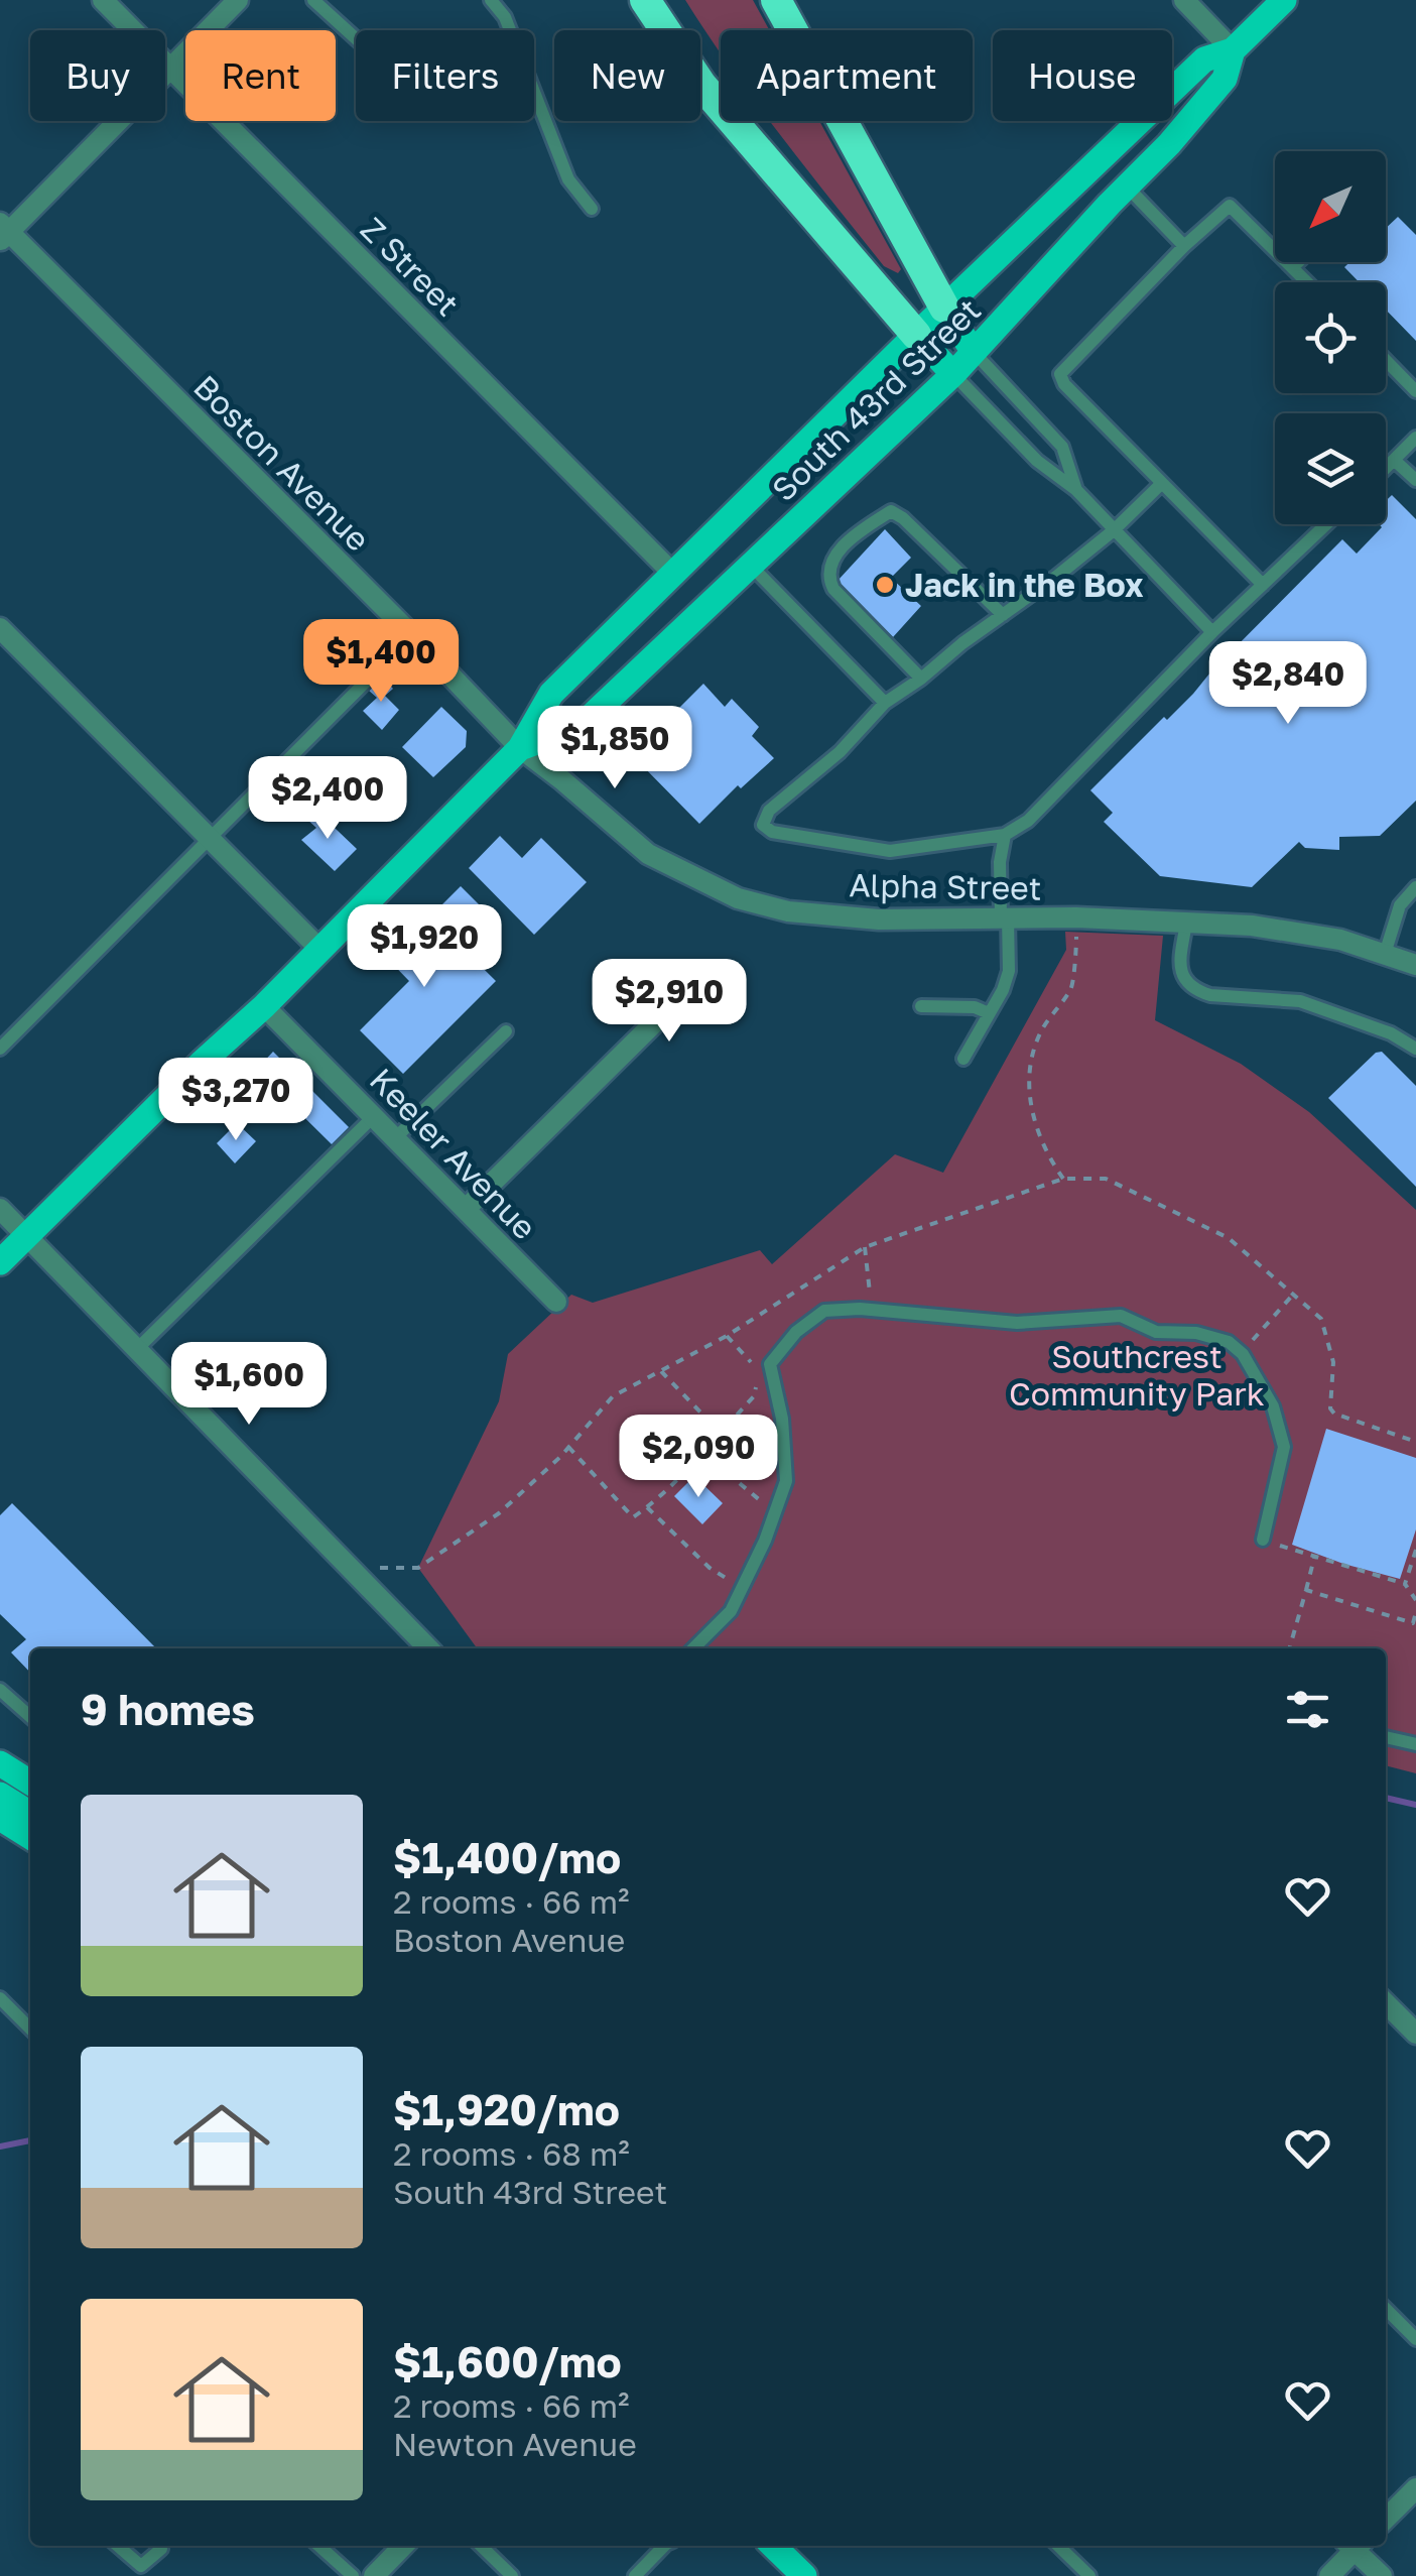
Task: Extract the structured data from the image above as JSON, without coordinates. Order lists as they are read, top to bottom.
{
  "streets": {
    "main road": ["South 43rd Street"],
    "street": [
      "Z Street",
      "Boston Avenue",
      "Alpha Street",
      "Keeler Avenue"
    ]
  },
  "crossings": [
    ["Z Street", "South 43rd Street"],
    ["South 43rd Street", "Boston Avenue"],
    ["South 43rd Street", "Alpha Street"],
    ["South 43rd Street", "Keeler Avenue"],
    ["Boston Avenue", "Alpha Street"]
  ],
  "parks": ["Southcrest Community Park"],
  "places": ["Jack in the Box"],
  "north": "bottom left",
  "page": {
    "chip": [
      "Buy",
      "Rent",
      "Filters",
      "New",
      "Apartment",
      "House"
    ],
    "price": [
      "$1,400",
      "$2,840",
      "$1,850",
      "$2,400",
      "$1,920",
      "$2,910",
      "$3,270",
      "$1,600",
      "$2,090"
    ],
    "heading": "9 homes",
    "list": [
      {
        "name": "$1,400/mo",
        "note": "2 rooms · 66 m² · Boston Avenue"
      },
      {
        "name": "$1,920/mo",
        "note": "2 rooms · 68 m² · South 43rd Street"
      },
      {
        "name": "$1,600/mo",
        "note": "2 rooms · 66 m² · Newton Avenue"
      }
    ]
  }
}
